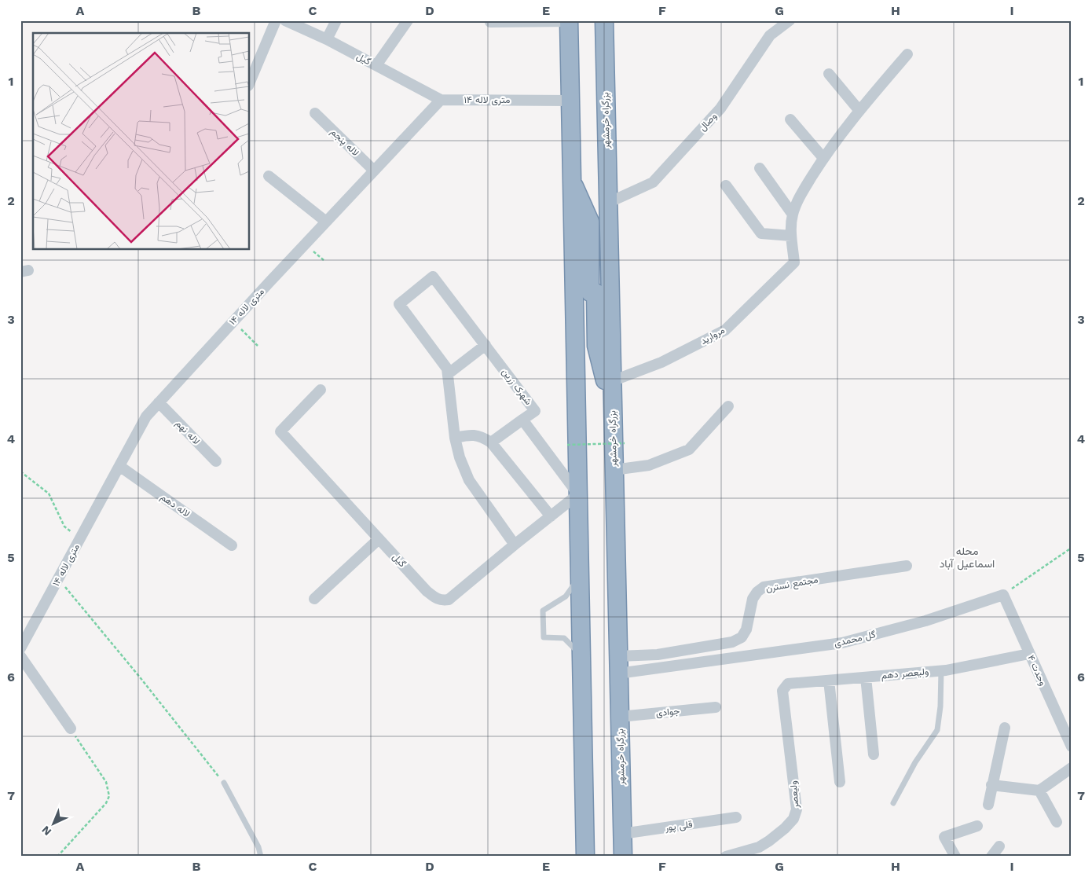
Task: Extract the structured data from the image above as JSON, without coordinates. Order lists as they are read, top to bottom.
{
  "streets": {
    "highway": ["بزرگراه خرمشهر"],
    "street": [
      "گیل",
      "۱۴ متری لاله",
      "وصال",
      "لاله پنجم",
      "مروارید",
      "شهرک زرین",
      "لاله نهم",
      "لاله دهم",
      "مجتمع نسترن",
      "گل محمدی",
      "وحدت ۴",
      "ولیعصر دهم",
      "جوادی",
      "ولیعصر",
      "قلی پور"
    ]
  },
  "crossings": [
    ["گیل", "۱۴ متری لاله"],
    ["گیل", "بزرگراه خرمشهر"],
    ["گیل", "شهرک زرین"],
    ["۱۴ متری لاله", "بزرگراه خرمشهر"],
    ["۱۴ متری لاله", "لاله پنجم"],
    ["۱۴ متری لاله", "لاله نهم"],
    ["۱۴ متری لاله", "لاله دهم"],
    ["بزرگراه خرمشهر", "وصال"],
    ["بزرگراه خرمشهر", "مروارید"],
    ["بزرگراه خرمشهر", "شهرک زرین"],
    ["بزرگراه خرمشهر", "مجتمع نسترن"],
    ["بزرگراه خرمشهر", "گل محمدی"],
    ["بزرگراه خرمشهر", "جوادی"],
    ["بزرگراه خرمشهر", "قلی پور"],
    ["مجتمع نسترن", "گل محمدی"],
    ["گل محمدی", "وحدت ۴"],
    ["وحدت ۴", "ولیعصر دهم"],
    ["ولیعصر دهم", "ولیعصر"]
  ],
  "districts": ["محله اسماعیل آباد"],
  "north": "bottom left",
  "grid": {
    "columns": [
      "A",
      "B",
      "C",
      "D",
      "E",
      "F",
      "G",
      "H",
      "I"
    ],
    "rows": [
      "1",
      "2",
      "3",
      "4",
      "5",
      "6",
      "7"
    ]
  }
}
